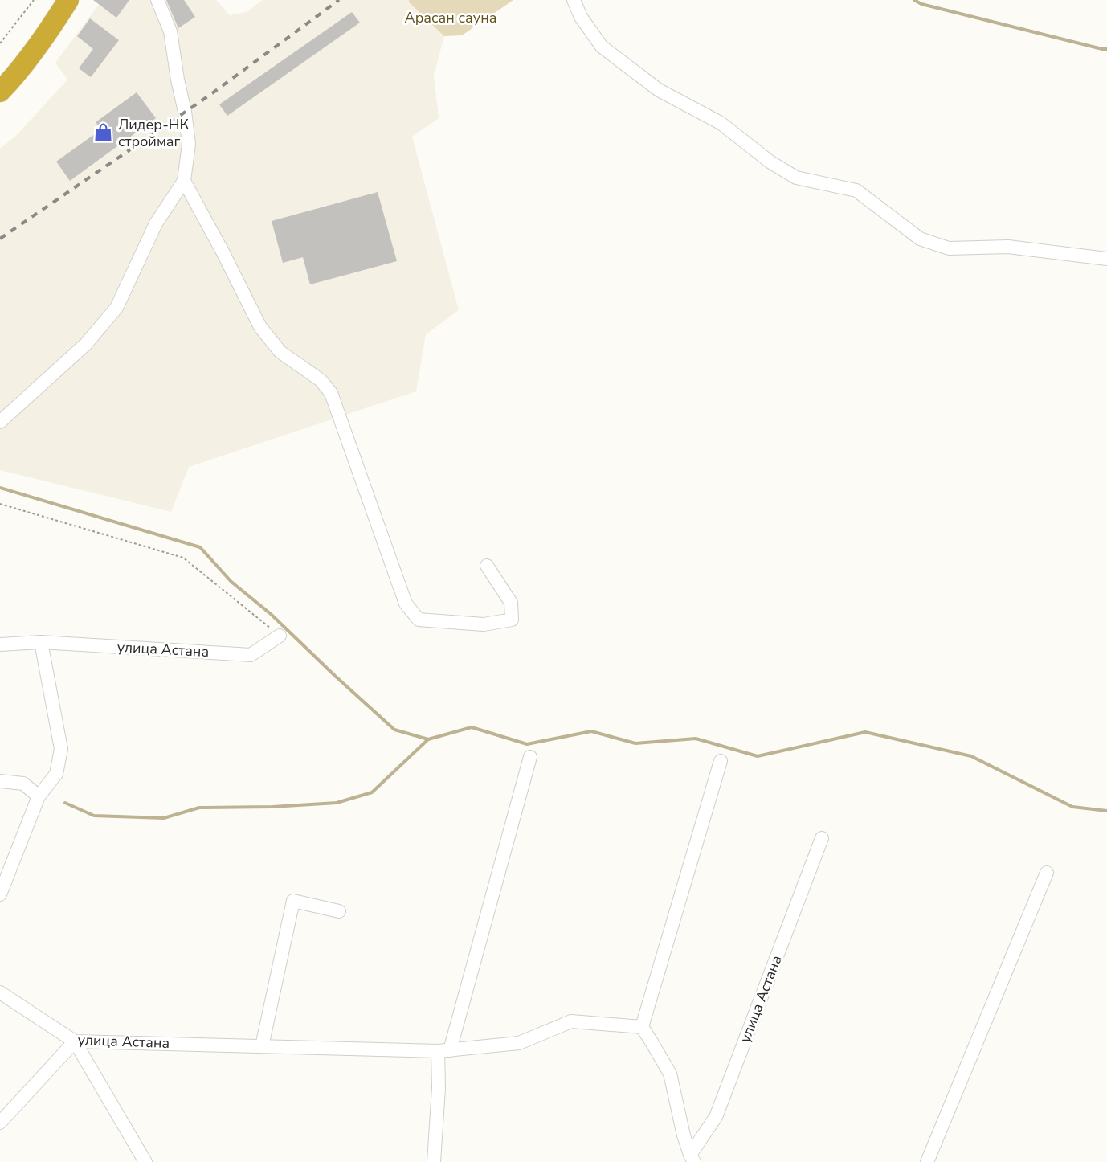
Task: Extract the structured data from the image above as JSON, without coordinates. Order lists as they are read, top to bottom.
{
  "streets": {
    "street": ["улица Астана"]
  },
  "parks": ["Арасан сауна"],
  "places": {
    "shop": ["Лидер-НК строймаг"]
  }
}
